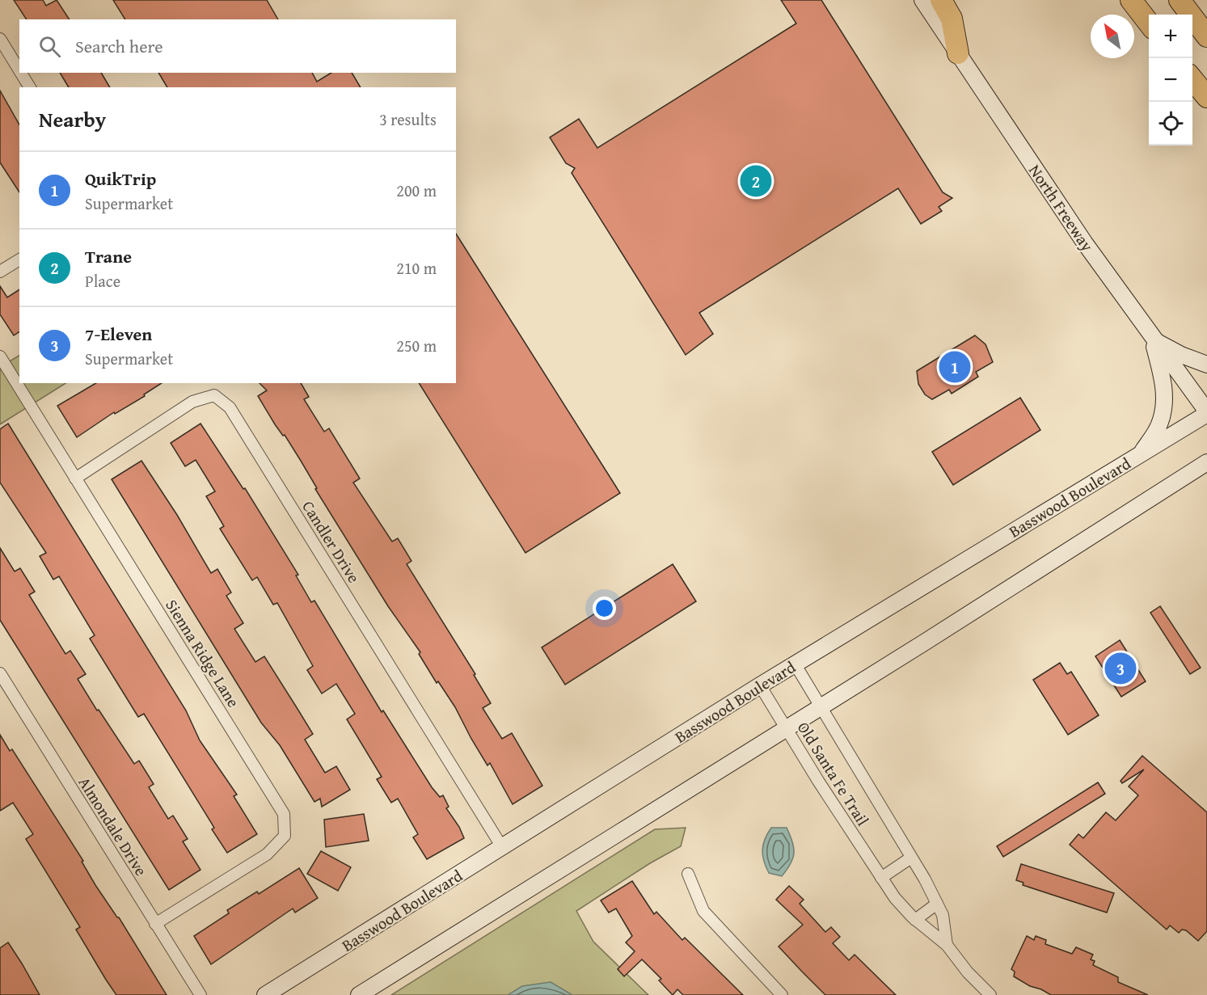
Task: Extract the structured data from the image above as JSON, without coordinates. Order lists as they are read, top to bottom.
{
  "streets": {
    "main road": ["North Freeway", "Basswood Boulevard"],
    "street": [
      "Candler Drive",
      "Sienna Ridge Lane",
      "Old Santa Fe Trail",
      "Almondale Drive"
    ]
  },
  "crossings": [
    ["North Freeway", "Basswood Boulevard"],
    ["Basswood Boulevard", "Candler Drive"],
    ["Basswood Boulevard", "Old Santa Fe Trail"],
    ["Candler Drive", "Sienna Ridge Lane"],
    ["Sienna Ridge Lane", "Almondale Drive"]
  ],
  "north": "top left",
  "page": {
    "map_buttons": ["+", "−"],
    "search": "Search here",
    "heading": ["Nearby", "3 results"],
    "list": [
      {
        "mark": "1",
        "name": "QuikTrip",
        "note": "Supermarket",
        "value": "200 m"
      },
      {
        "mark": "2",
        "name": "Trane",
        "note": "Place",
        "value": "210 m"
      },
      {
        "mark": "3",
        "name": "7-Eleven",
        "note": "Supermarket",
        "value": "250 m"
      }
    ],
    "pins": ["2", "1", "3"]
  }
}
